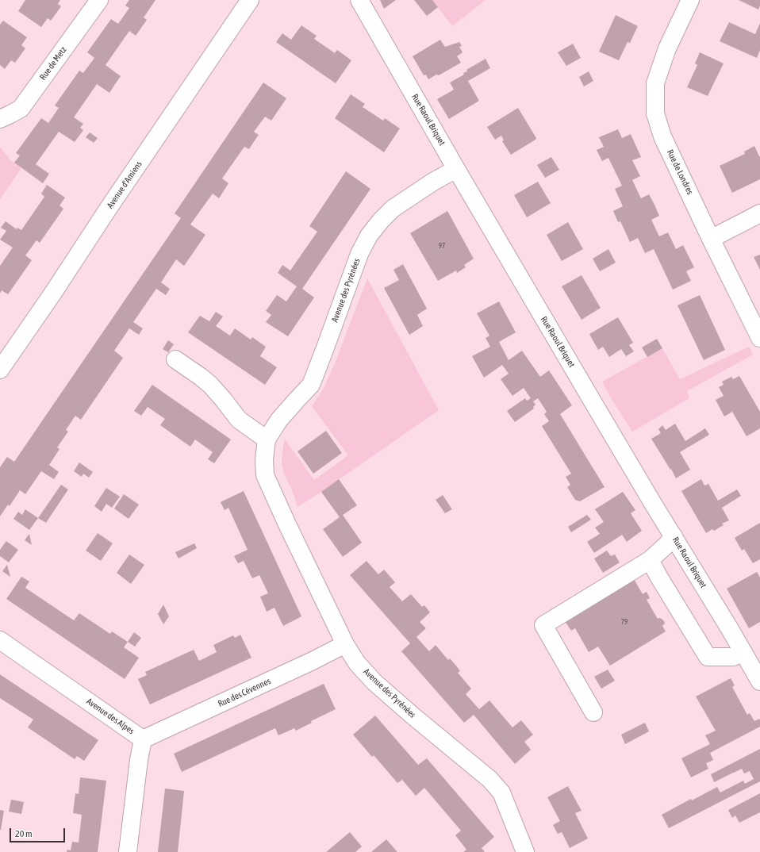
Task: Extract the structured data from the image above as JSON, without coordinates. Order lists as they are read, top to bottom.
{
  "streets": {
    "street": [
      "Rue de Metz",
      "Rue Raoul Briquet",
      "Rue de Londres",
      "Avenue d'Amiens",
      "Avenue des Pyrénées",
      "Rue des Cévennes",
      "Avenue des Alpes"
    ]
  },
  "crossings": [
    ["Rue Raoul Briquet", "Avenue des Pyrénées"],
    ["Avenue des Pyrénées", "Rue des Cévennes"],
    ["Rue des Cévennes", "Avenue des Alpes"]
  ],
  "house_numbers": ["97", "79"],
  "scale_bar": "20 m"
}
